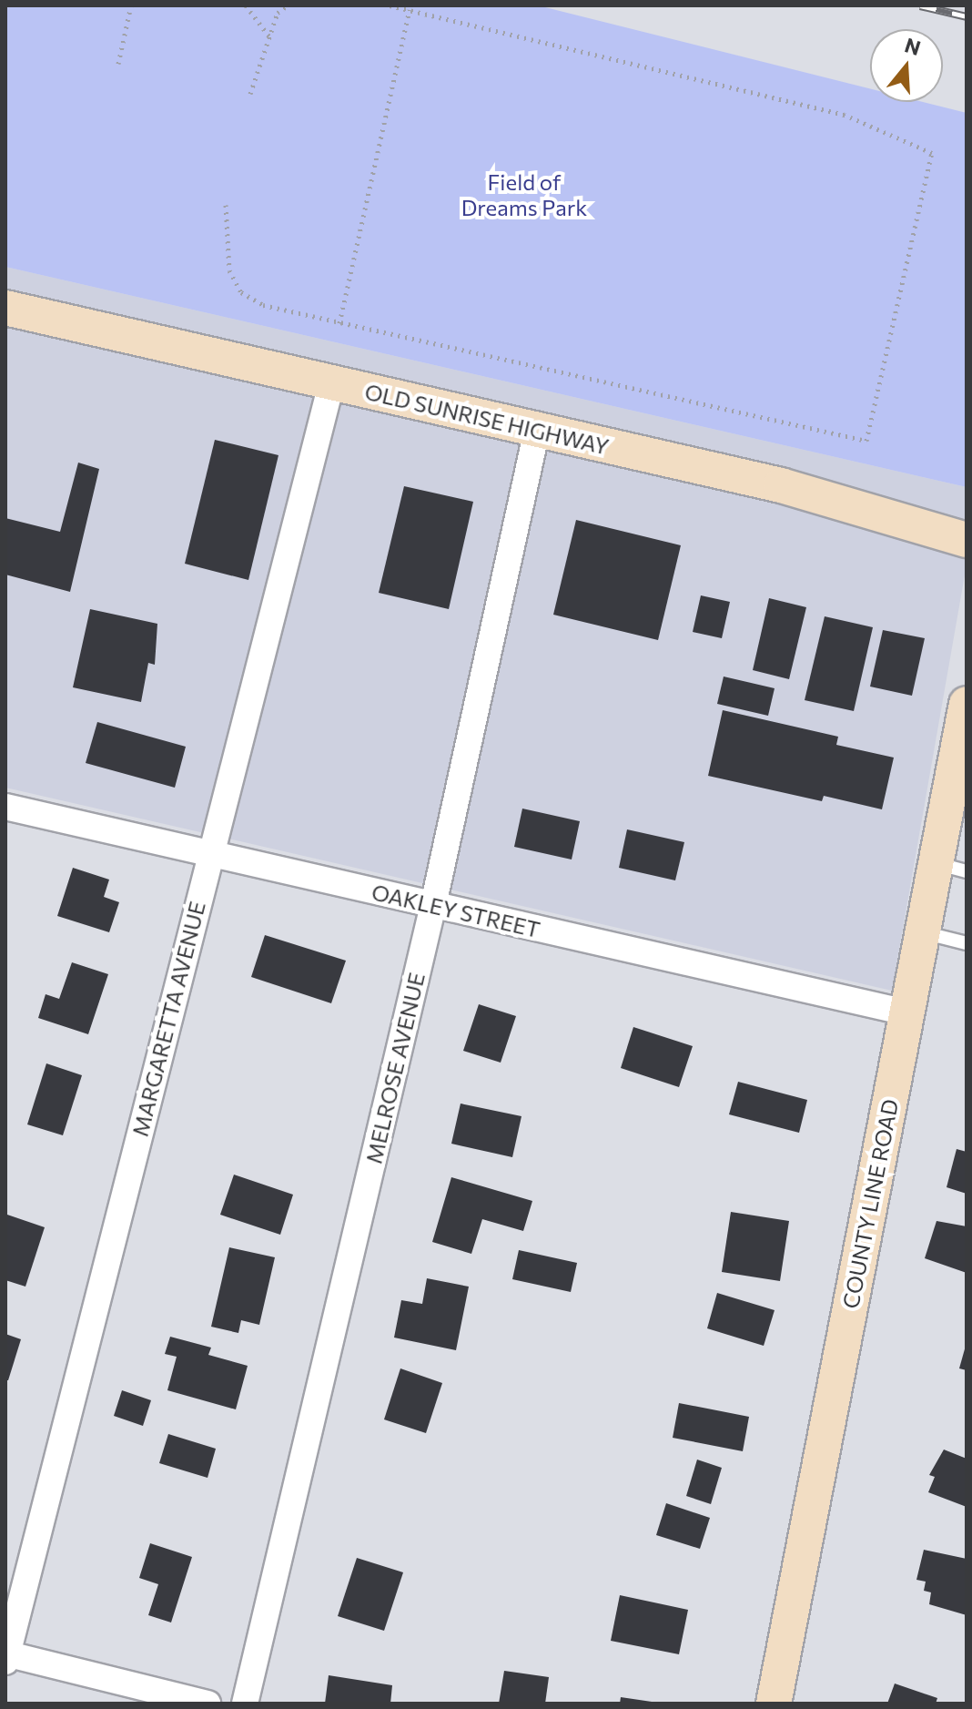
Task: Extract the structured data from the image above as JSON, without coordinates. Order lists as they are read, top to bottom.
{
  "streets": {
    "main road": ["OLD SUNRISE HIGHWAY", "COUNTY LINE ROAD"],
    "street": ["OAKLEY STREET", "MARGARETTA AVENUE", "MELROSE AVENUE"]
  },
  "crossings": [
    ["OLD SUNRISE HIGHWAY", "MARGARETTA AVENUE"],
    ["OLD SUNRISE HIGHWAY", "MELROSE AVENUE"],
    ["OAKLEY STREET", "MARGARETTA AVENUE"],
    ["OAKLEY STREET", "MELROSE AVENUE"],
    ["OAKLEY STREET", "COUNTY LINE ROAD"]
  ],
  "parks": ["Field of Dreams Park"],
  "north": "top"
}
